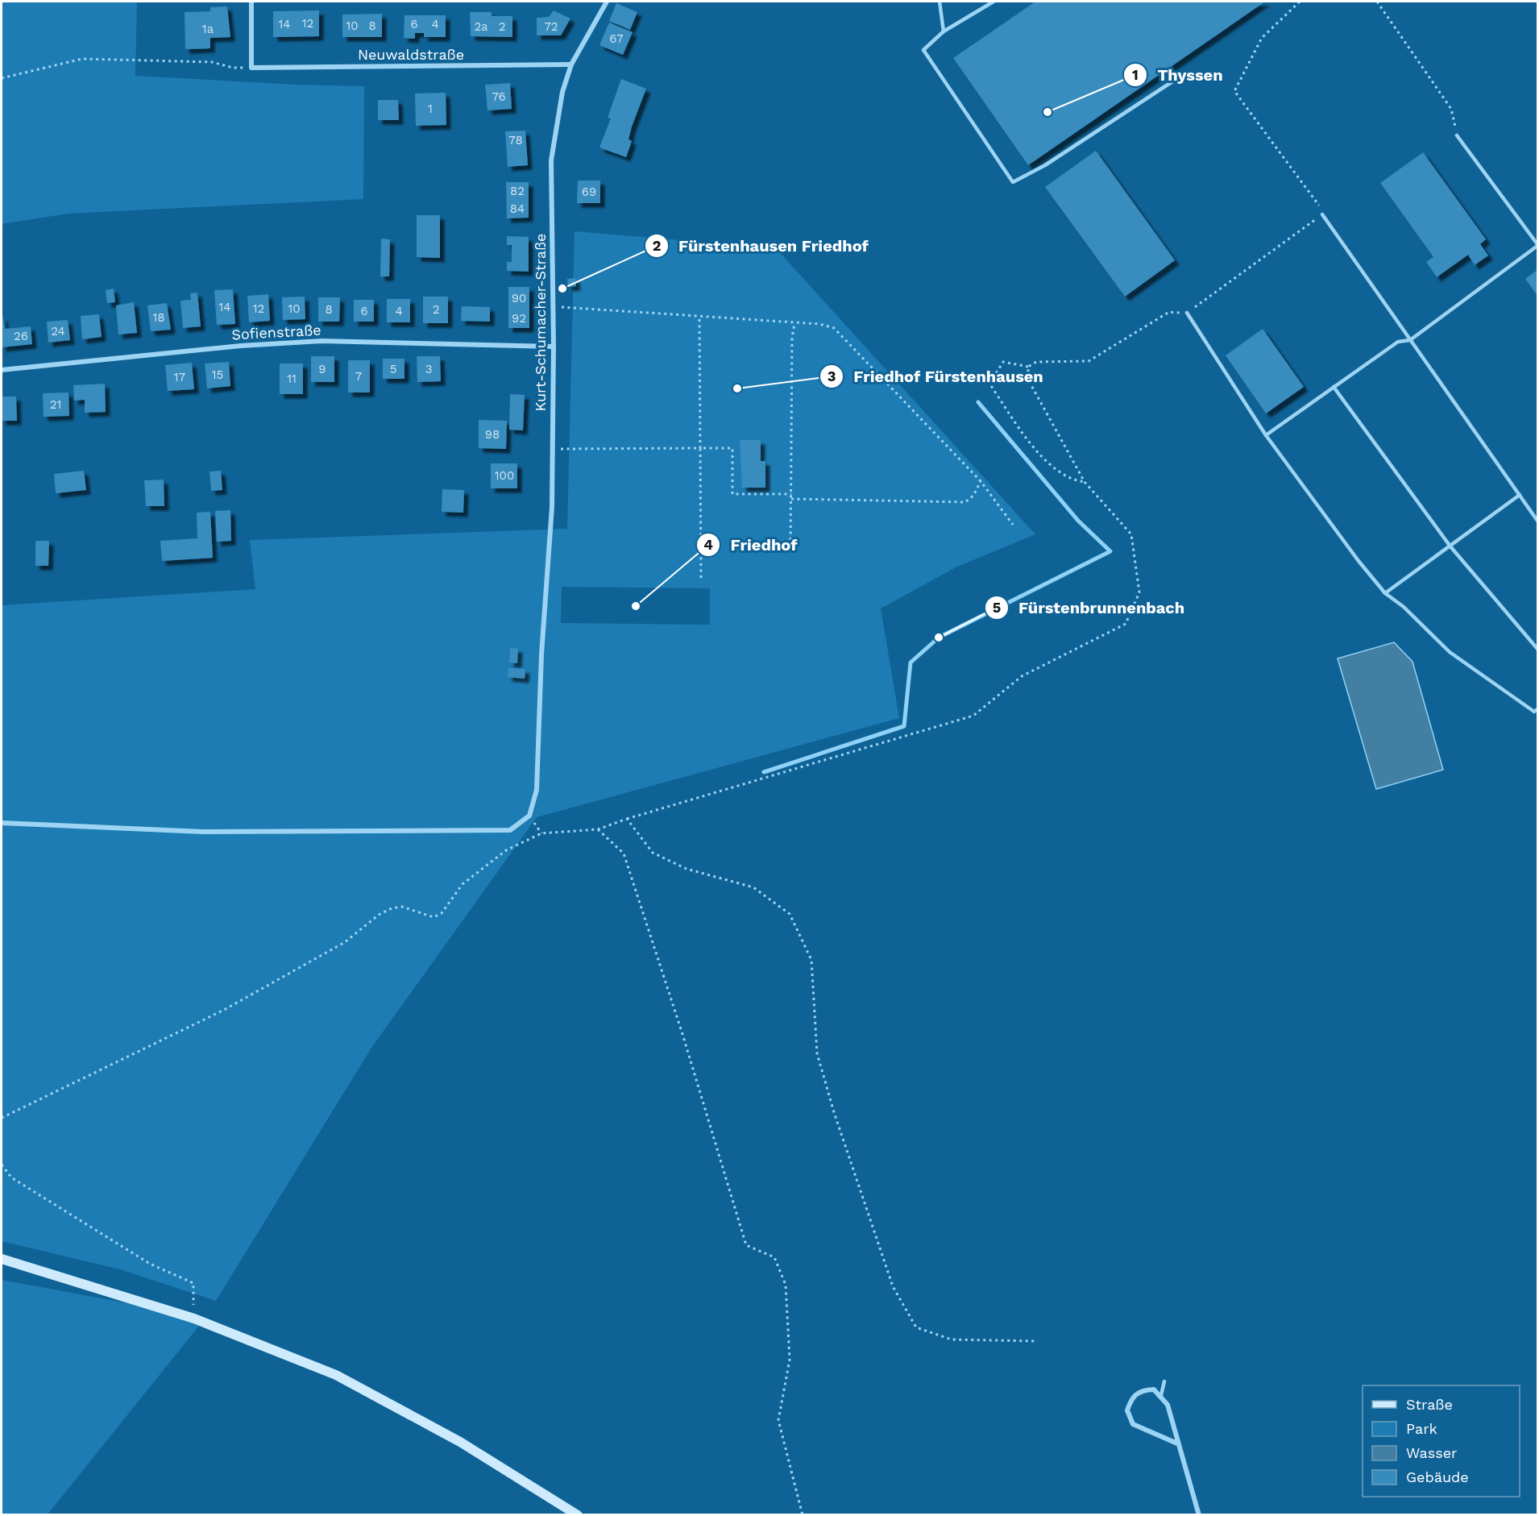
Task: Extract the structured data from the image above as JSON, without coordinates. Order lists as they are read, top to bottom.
{
  "streets": {
    "street": ["Neuwaldstraße", "Kurt-Schumacher-Straße", "Sofienstraße"]
  },
  "crossings": [
    ["Neuwaldstraße", "Kurt-Schumacher-Straße"],
    ["Kurt-Schumacher-Straße", "Sofienstraße"]
  ],
  "places": [
    "Thyssen",
    "Fürstenhausen Friedhof",
    "Friedhof Fürstenhausen",
    "Friedhof",
    "Fürstenbrunnenbach"
  ],
  "house_numbers": [
    "12",
    "14",
    "6",
    "4",
    "10",
    "8",
    "2a",
    "2",
    "72",
    "1a",
    "67",
    "76",
    "1",
    "78",
    "82",
    "69",
    "84",
    "90",
    "14",
    "12",
    "10",
    "8",
    "2",
    "6",
    "4",
    "18",
    "92",
    "24",
    "26",
    "9",
    "5",
    "3",
    "15",
    "7",
    "17",
    "11",
    "21",
    "98",
    "100"
  ],
  "legend": [
    "Straße",
    "Park",
    "Wasser",
    "Gebäude"
  ]
}
